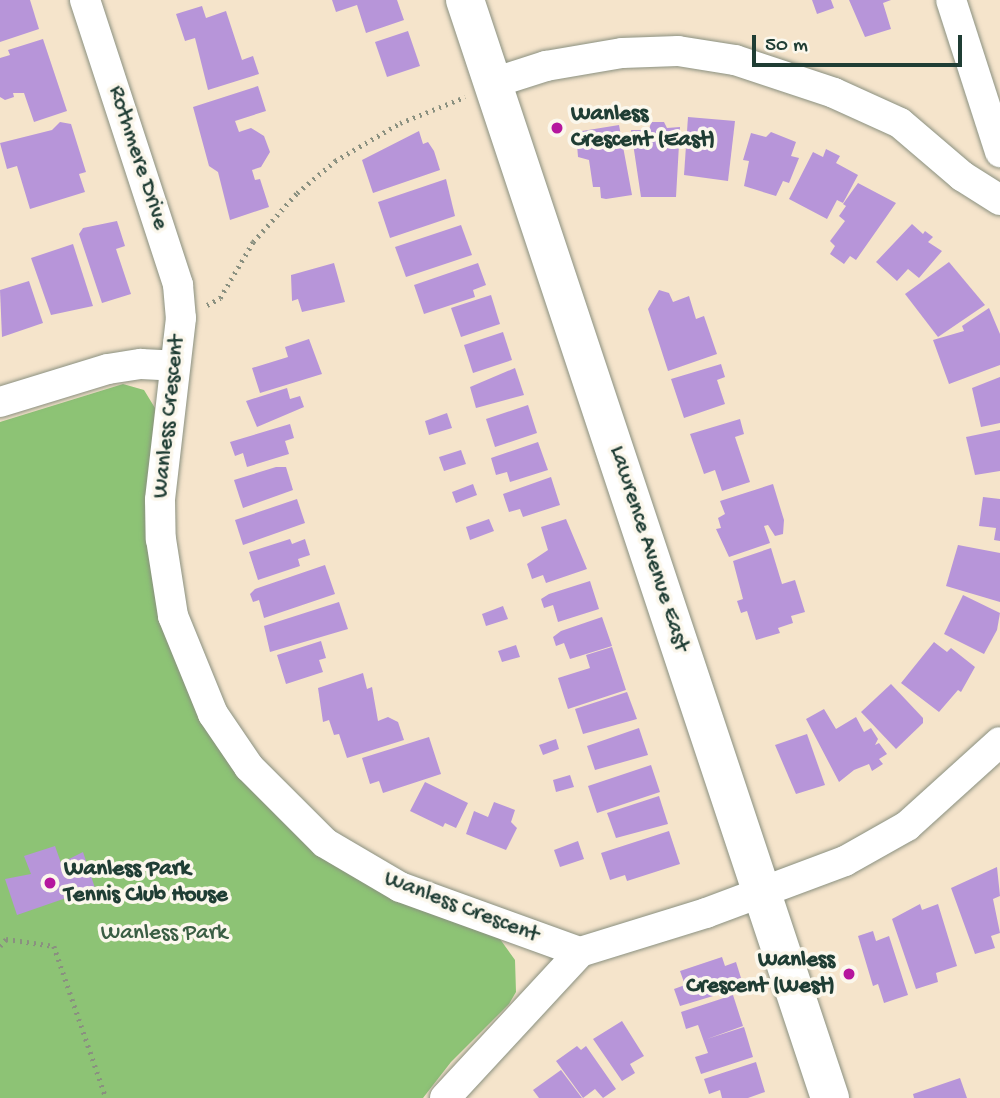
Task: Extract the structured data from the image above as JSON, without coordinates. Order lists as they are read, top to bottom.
{
  "streets": {
    "main road": ["Lawrence Avenue East"],
    "street": ["Rothmere Drive", "Wanless Crescent"]
  },
  "crossings": [
    ["Rothmere Drive", "Wanless Crescent"]
  ],
  "parks": ["Wanless Park"],
  "places": ["Wanless Crescent (East)", "Wanless Park Tennis Club House", "Wanless Crescent (West)"],
  "scale_bar": "50 m"
}
